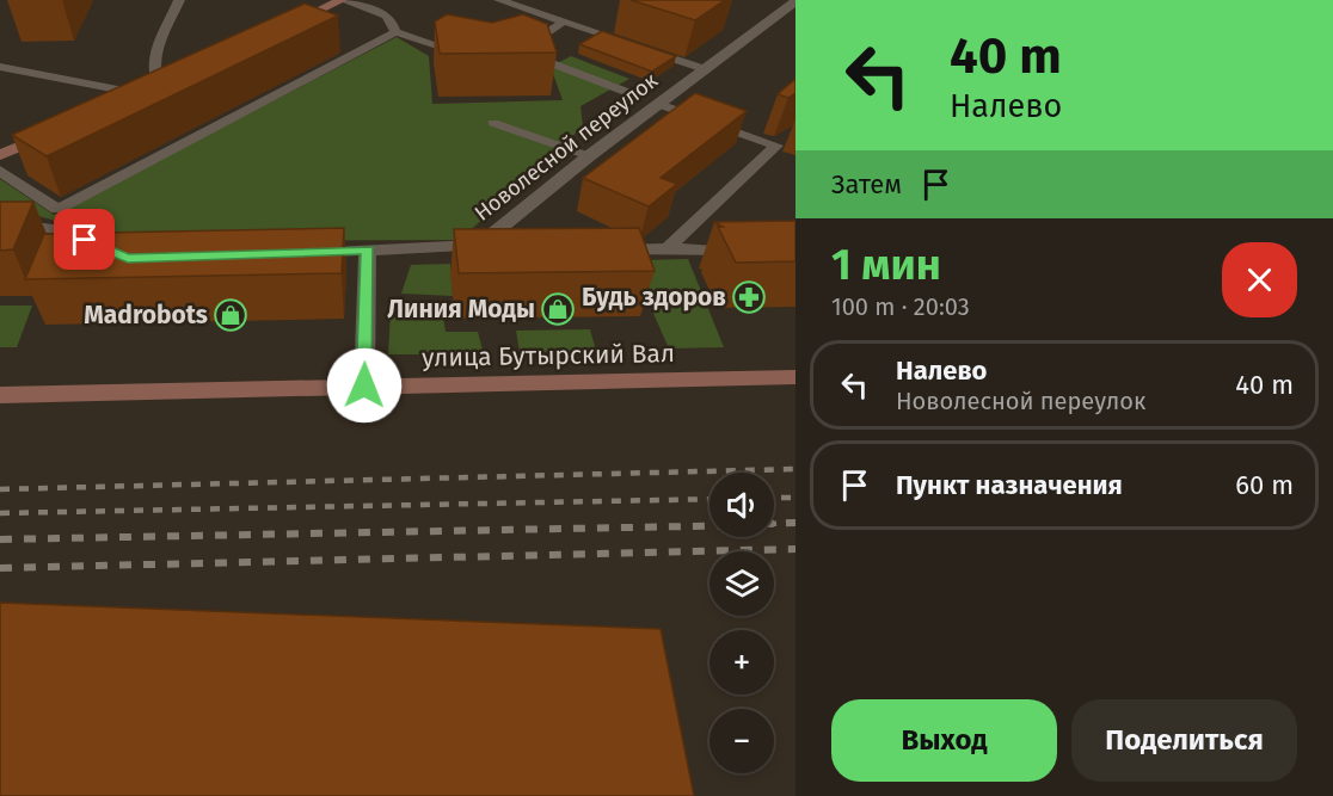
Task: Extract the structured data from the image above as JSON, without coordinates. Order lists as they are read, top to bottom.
{
  "streets": {
    "street": ["Новолесной переулок", "улица Бутырский Вал"]
  },
  "places": {
    "pharmacy": ["Будь здоров"],
    "shop": ["Линия Моды", "Madrobots"]
  },
  "page": {
    "turn": ["40 m", "Налево"],
    "then": "Затем",
    "heading": ["1 мин", "100 m · 20:03"],
    "list": [
      {
        "name": "Налево",
        "note": "Новолесной переулок",
        "value": "40 m"
      },
      {
        "name": "Пункт назначения",
        "value": "60 m"
      }
    ],
    "map_buttons": ["+", "−"],
    "buttons": ["Выход", "Поделиться"]
  }
}
